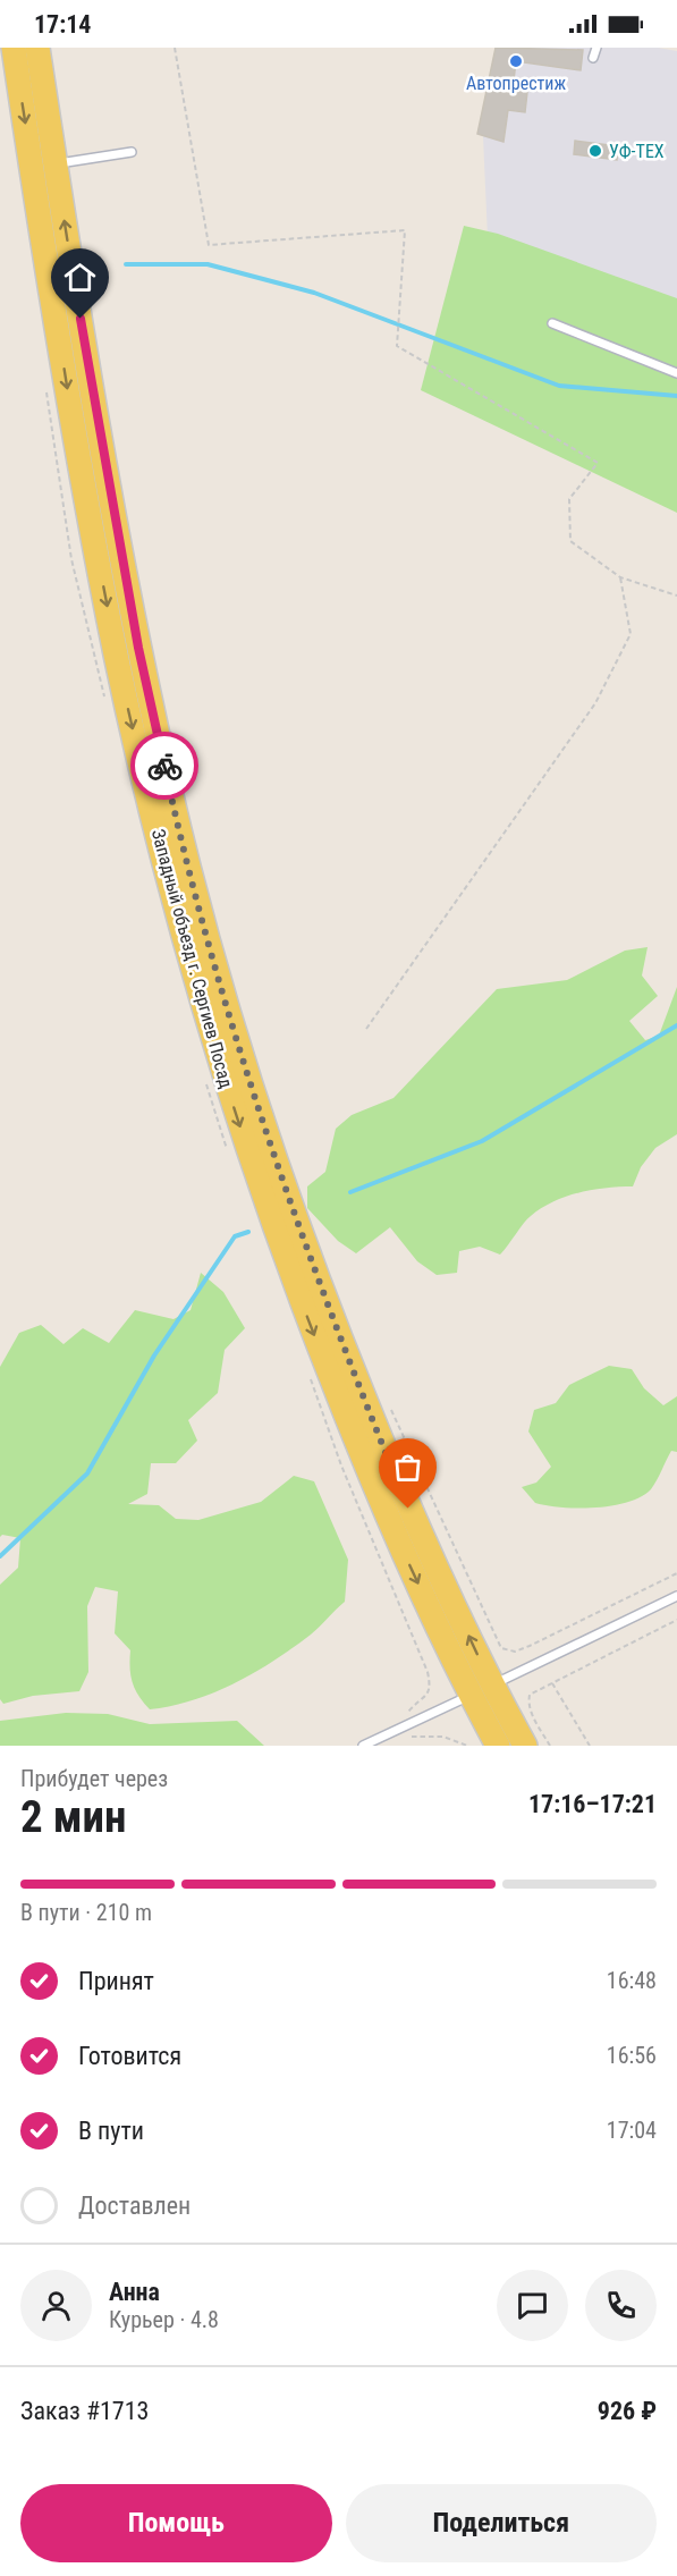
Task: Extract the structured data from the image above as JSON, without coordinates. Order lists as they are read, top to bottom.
{
  "streets": {
    "main road": ["Западный объезд г. Сергиев Посад"]
  },
  "places": ["Автопрестиж", "УФ-ТЕХ"],
  "page": {
    "status": "17:14",
    "heading": ["2 мин", "Прибудет через", "17:16–17:21"],
    "panel": [
      "Анна",
      "Курьер · 4.8",
      "Заказ #1713",
      "926 ₽"
    ],
    "bar": "В пути · 210 m",
    "list": [
      ["Принят", "16:48"],
      ["Готовится", "16:56"],
      ["В пути", "17:04"],
      "Доставлен"
    ],
    "buttons": ["Помощь", "Поделиться"]
  }
}
